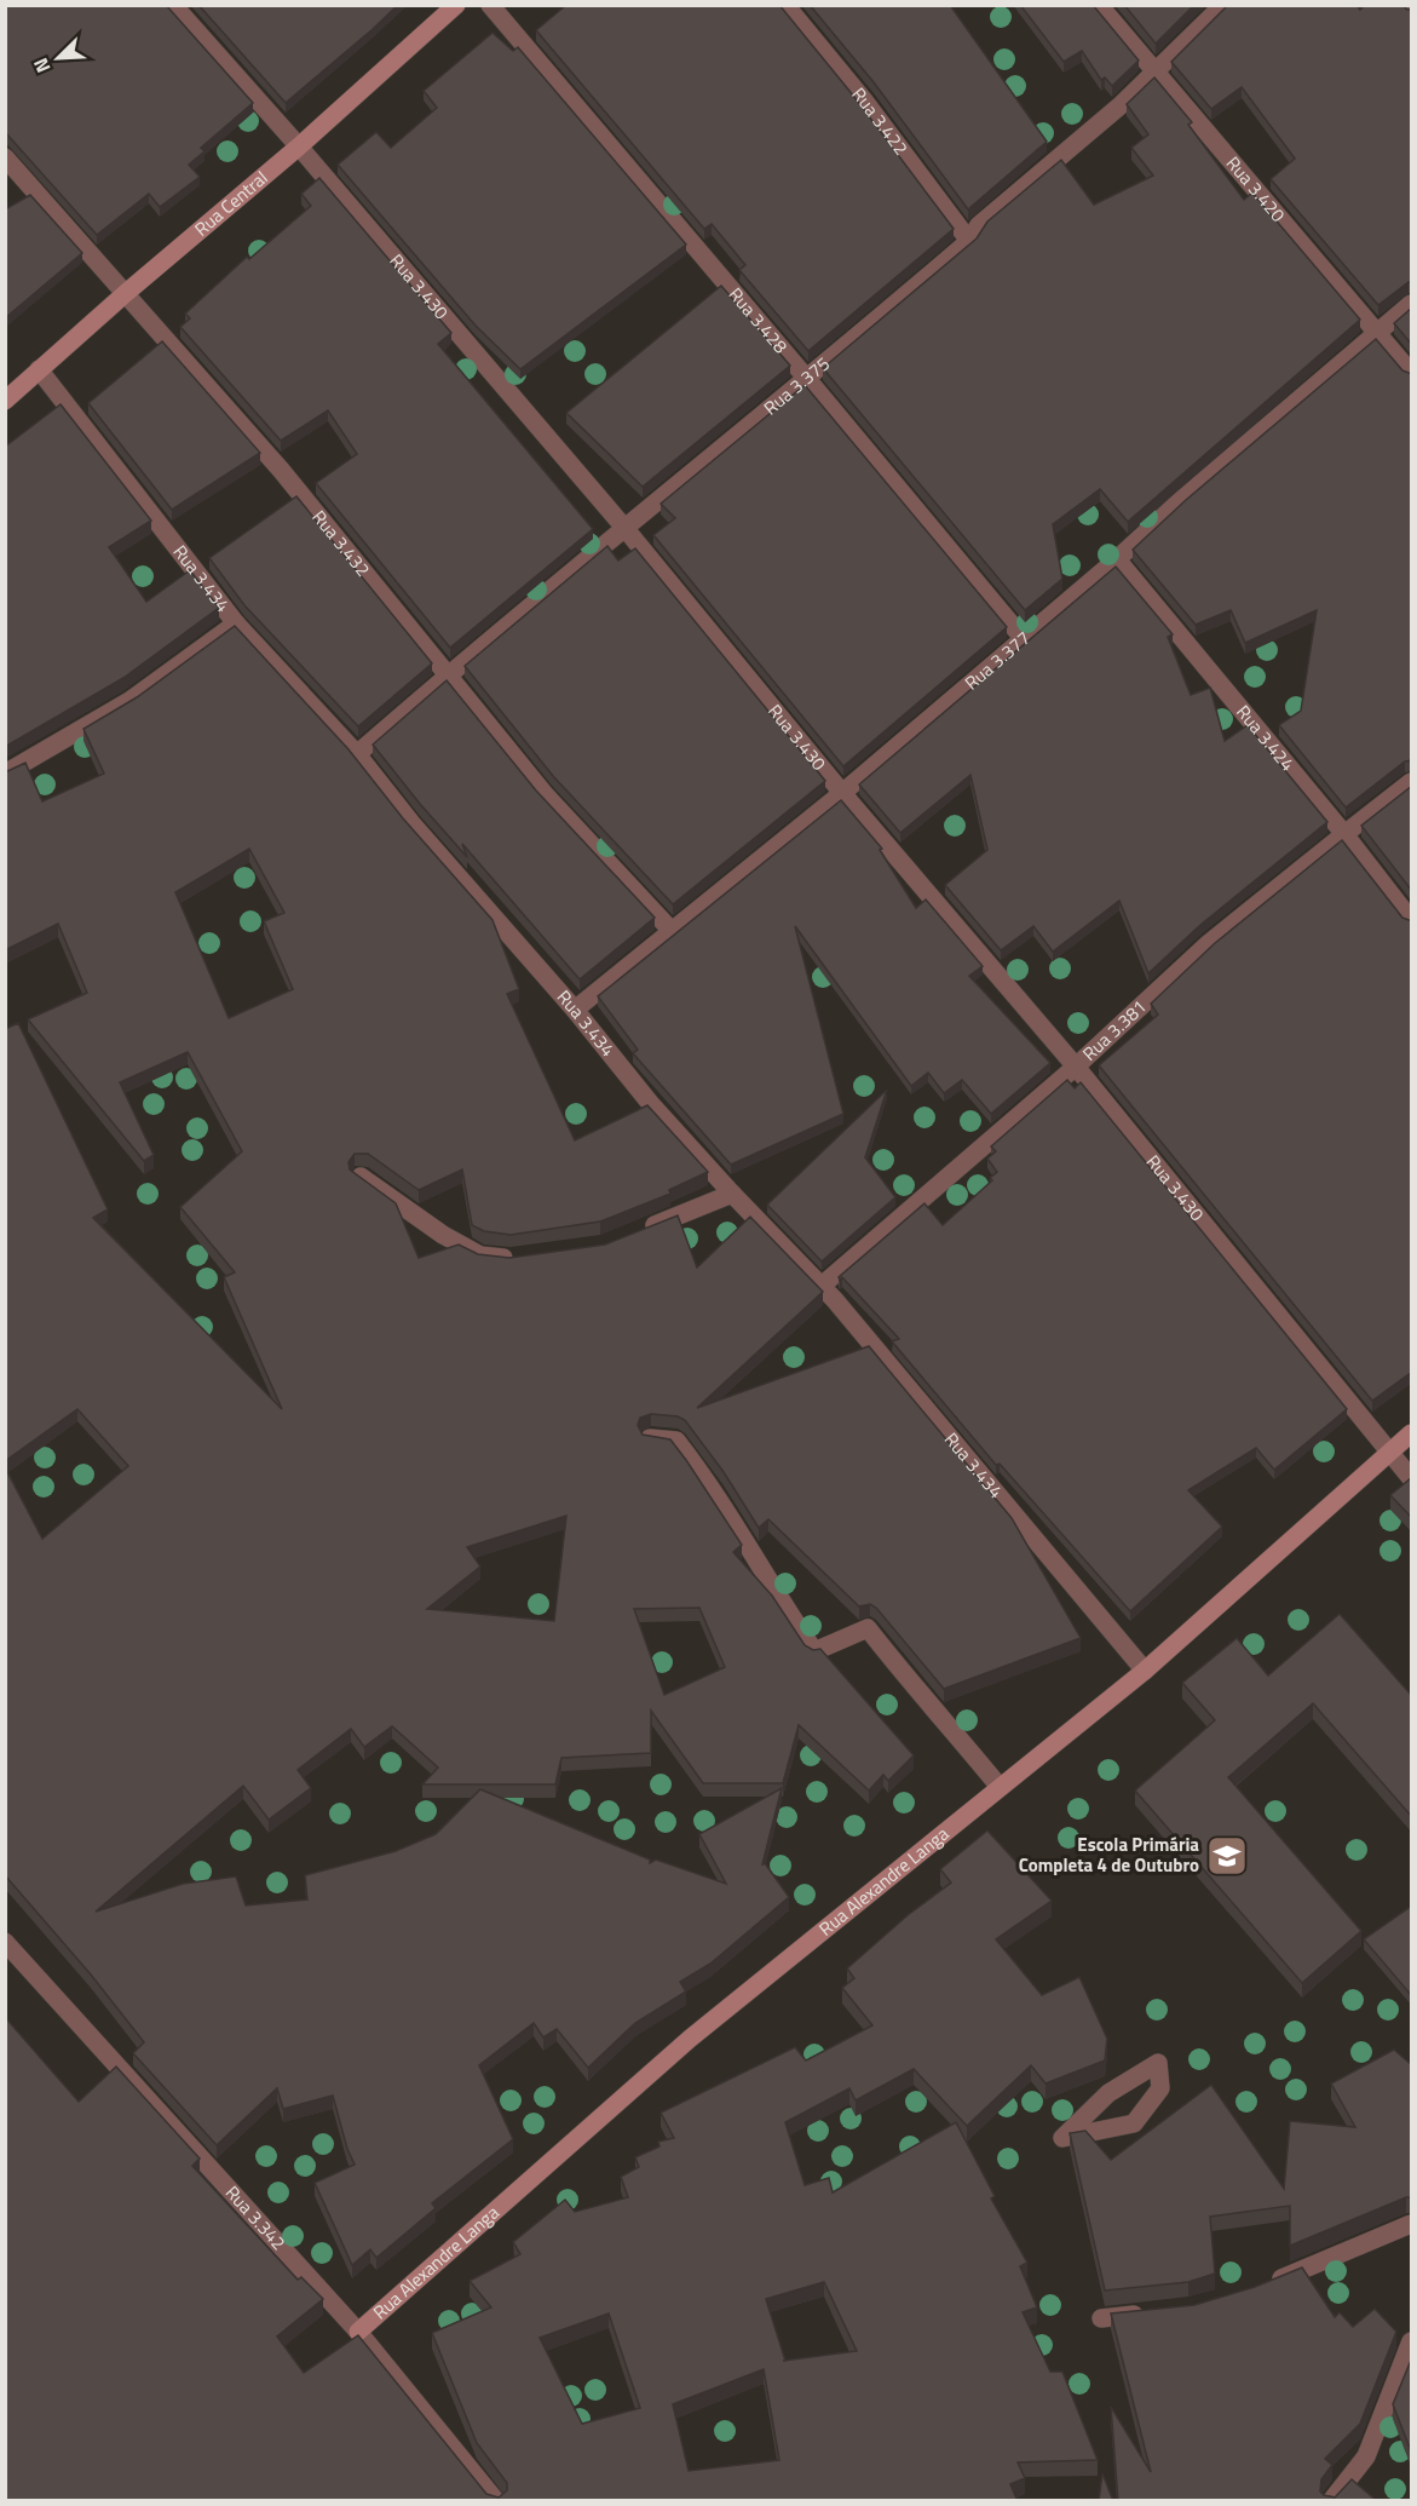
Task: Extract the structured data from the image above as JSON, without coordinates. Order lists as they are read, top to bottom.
{
  "streets": {
    "street": [
      "Rua 3.422",
      "Rua 3.420",
      "Rua Central",
      "Rua 3.430",
      "Rua 3.428",
      "Rua 3.375",
      "Rua 3.432",
      "Rua 3.434",
      "Rua 3.377",
      "Rua 3.424",
      "Rua 3.381",
      "Rua Alexandre Langa",
      "Rua 3.342"
    ]
  },
  "crossings": [
    ["Rua 3.422", "Rua 3.375"],
    ["Rua 3.420", "Rua 3.375"],
    ["Rua 3.420", "Rua 3.377"],
    ["Rua Central", "Rua 3.430"],
    ["Rua Central", "Rua 3.432"],
    ["Rua Central", "Rua 3.434"],
    ["Rua 3.430", "Rua 3.375"],
    ["Rua 3.430", "Rua 3.377"],
    ["Rua 3.430", "Rua 3.381"],
    ["Rua 3.430", "Rua Alexandre Langa"],
    ["Rua 3.428", "Rua 3.375"],
    ["Rua 3.428", "Rua 3.377"],
    ["Rua 3.375", "Rua 3.432"],
    ["Rua 3.375", "Rua 3.434"],
    ["Rua 3.432", "Rua 3.377"],
    ["Rua 3.434", "Rua 3.377"],
    ["Rua 3.434", "Rua 3.381"],
    ["Rua 3.434", "Rua Alexandre Langa"],
    ["Rua 3.377", "Rua 3.424"],
    ["Rua 3.424", "Rua 3.381"],
    ["Rua Alexandre Langa", "Rua 3.342"]
  ],
  "places": {
    "school or university": ["Escola Primária Completa 4 de Outubro"]
  },
  "north": "bottom left"
}
